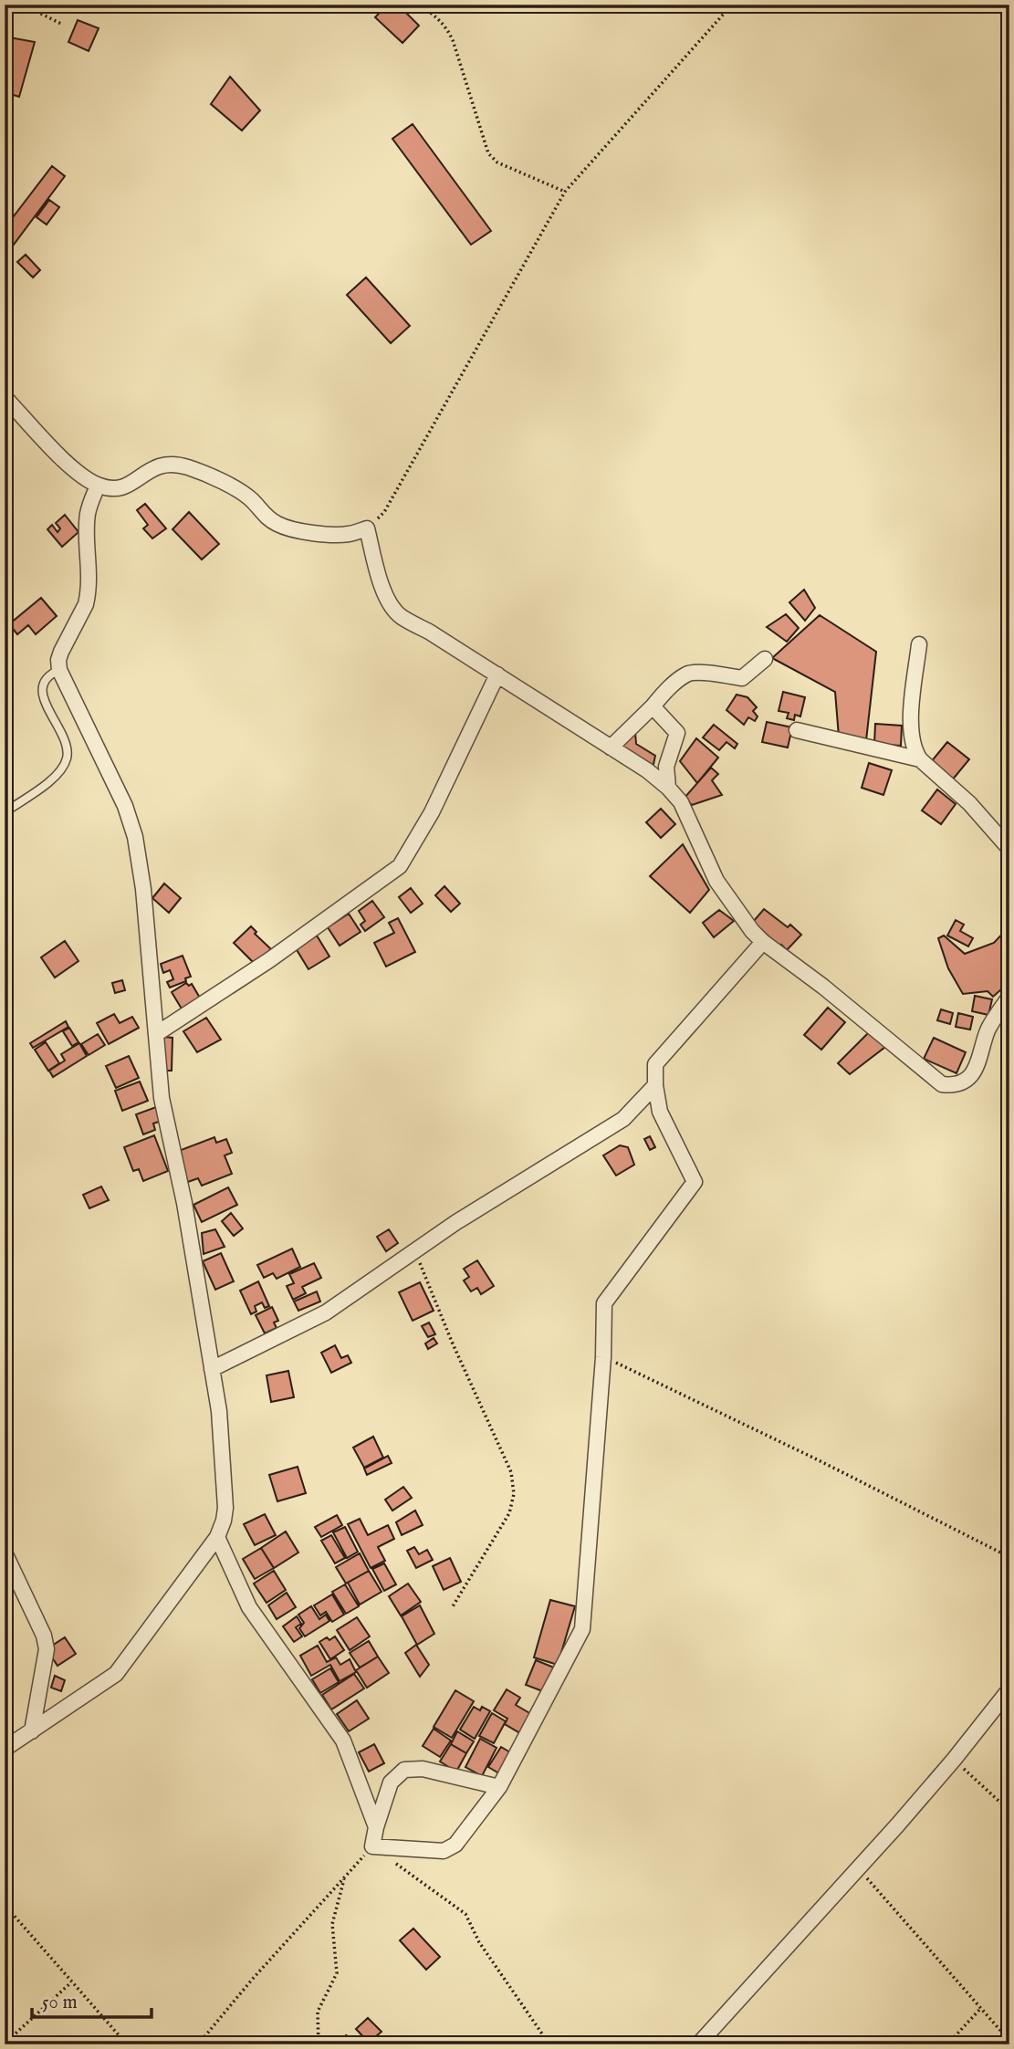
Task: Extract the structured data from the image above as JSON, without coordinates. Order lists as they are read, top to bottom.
{
  "scale_bar": "50 m"
}
